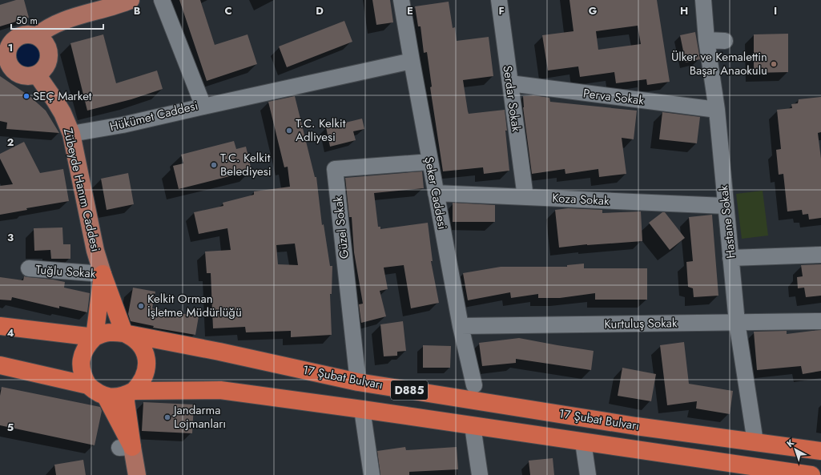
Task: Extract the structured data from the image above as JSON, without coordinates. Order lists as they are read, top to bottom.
{
  "streets": {
    "highway": ["Zübeyde Hanım Caddesi", "17 Şubat Bulvarı", "D885"],
    "street": [
      "Perva Sokak",
      "Serdar Sokak",
      "Hükümet Caddesi",
      "Şeker Caddesi",
      "Koza Sokak",
      "Hastane Sokak",
      "Güzel Sokak",
      "Tuğlu Sokak",
      "Kurtuluş Sokak"
    ]
  },
  "crossings": [
    ["Perva Sokak", "Serdar Sokak"],
    ["Perva Sokak", "Hastane Sokak"],
    ["Serdar Sokak", "Koza Sokak"],
    ["Hükümet Caddesi", "Zübeyde Hanım Caddesi"],
    ["Zübeyde Hanım Caddesi", "Tuğlu Sokak"],
    ["Zübeyde Hanım Caddesi", "17 Şubat Bulvarı"],
    ["Şeker Caddesi", "Koza Sokak"],
    ["Şeker Caddesi", "Güzel Sokak"],
    ["Şeker Caddesi", "Kurtuluş Sokak"],
    ["Koza Sokak", "Hastane Sokak"],
    ["Hastane Sokak", "Kurtuluş Sokak"],
    ["Hastane Sokak", "17 Şubat Bulvarı"],
    ["Güzel Sokak", "17 Şubat Bulvarı"]
  ],
  "places": [
    "Ülker ve Kemalettin Başar Anaokulu",
    "SEÇ Market",
    "T.C. Kelkit Adliyesi",
    "T.C. Kelkit Belediyesi",
    "Kelkit Orman İşletme Müdürlüğü",
    "Jandarma Lojmanları"
  ],
  "scale_bar": "50 m",
  "north": "top left",
  "grid": {
    "columns": [
      "B",
      "C",
      "D",
      "E",
      "F",
      "G",
      "H",
      "I"
    ],
    "rows": [
      "1",
      "2",
      "3",
      "4",
      "5"
    ]
  }
}
